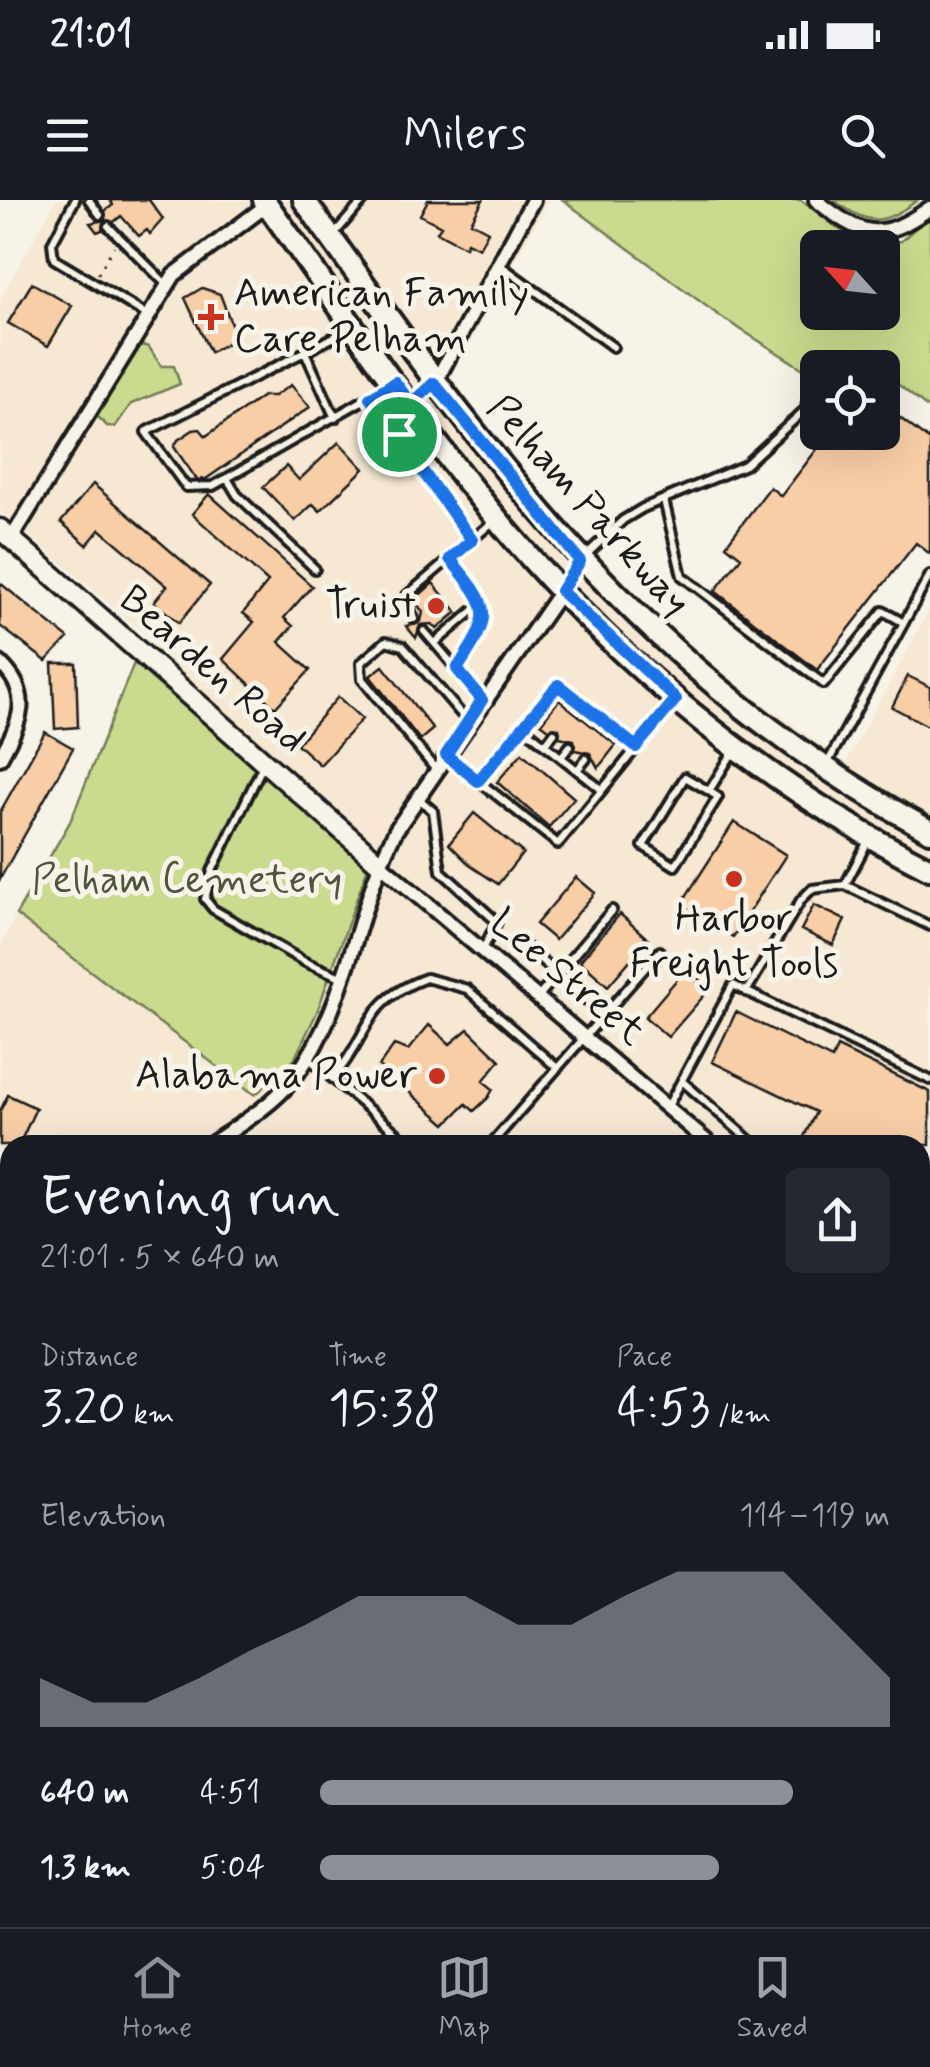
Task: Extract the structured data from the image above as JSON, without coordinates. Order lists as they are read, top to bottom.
{
  "streets": {
    "main road": ["Pelham Parkway"],
    "street": ["Bearden Road", "Lee Street"]
  },
  "crossings": [
    ["Bearden Road", "Lee Street"]
  ],
  "parks": ["Pelham Cemetery"],
  "places": {
    "health": ["American Family Care Pelham"],
    "other": ["Truist", "Harbor Freight Tools", "Alabama Power"]
  },
  "north": "top left",
  "page": {
    "status": "21:01",
    "header": "Milers",
    "heading": ["Evening run", "21:01 · 5 × 640 m"],
    "stats": [
      ["Distance", "3.20 km"],
      ["Time", "15:38"],
      ["Pace", "4:53 /km"]
    ],
    "chart": ["Elevation", "114–119 m"],
    "list": [
      {
        "name": "640 m",
        "note": "4:51"
      },
      {
        "name": "1.3 km",
        "note": "5:04"
      }
    ],
    "tabs": ["Home", "Map", "Saved"]
  }
}
